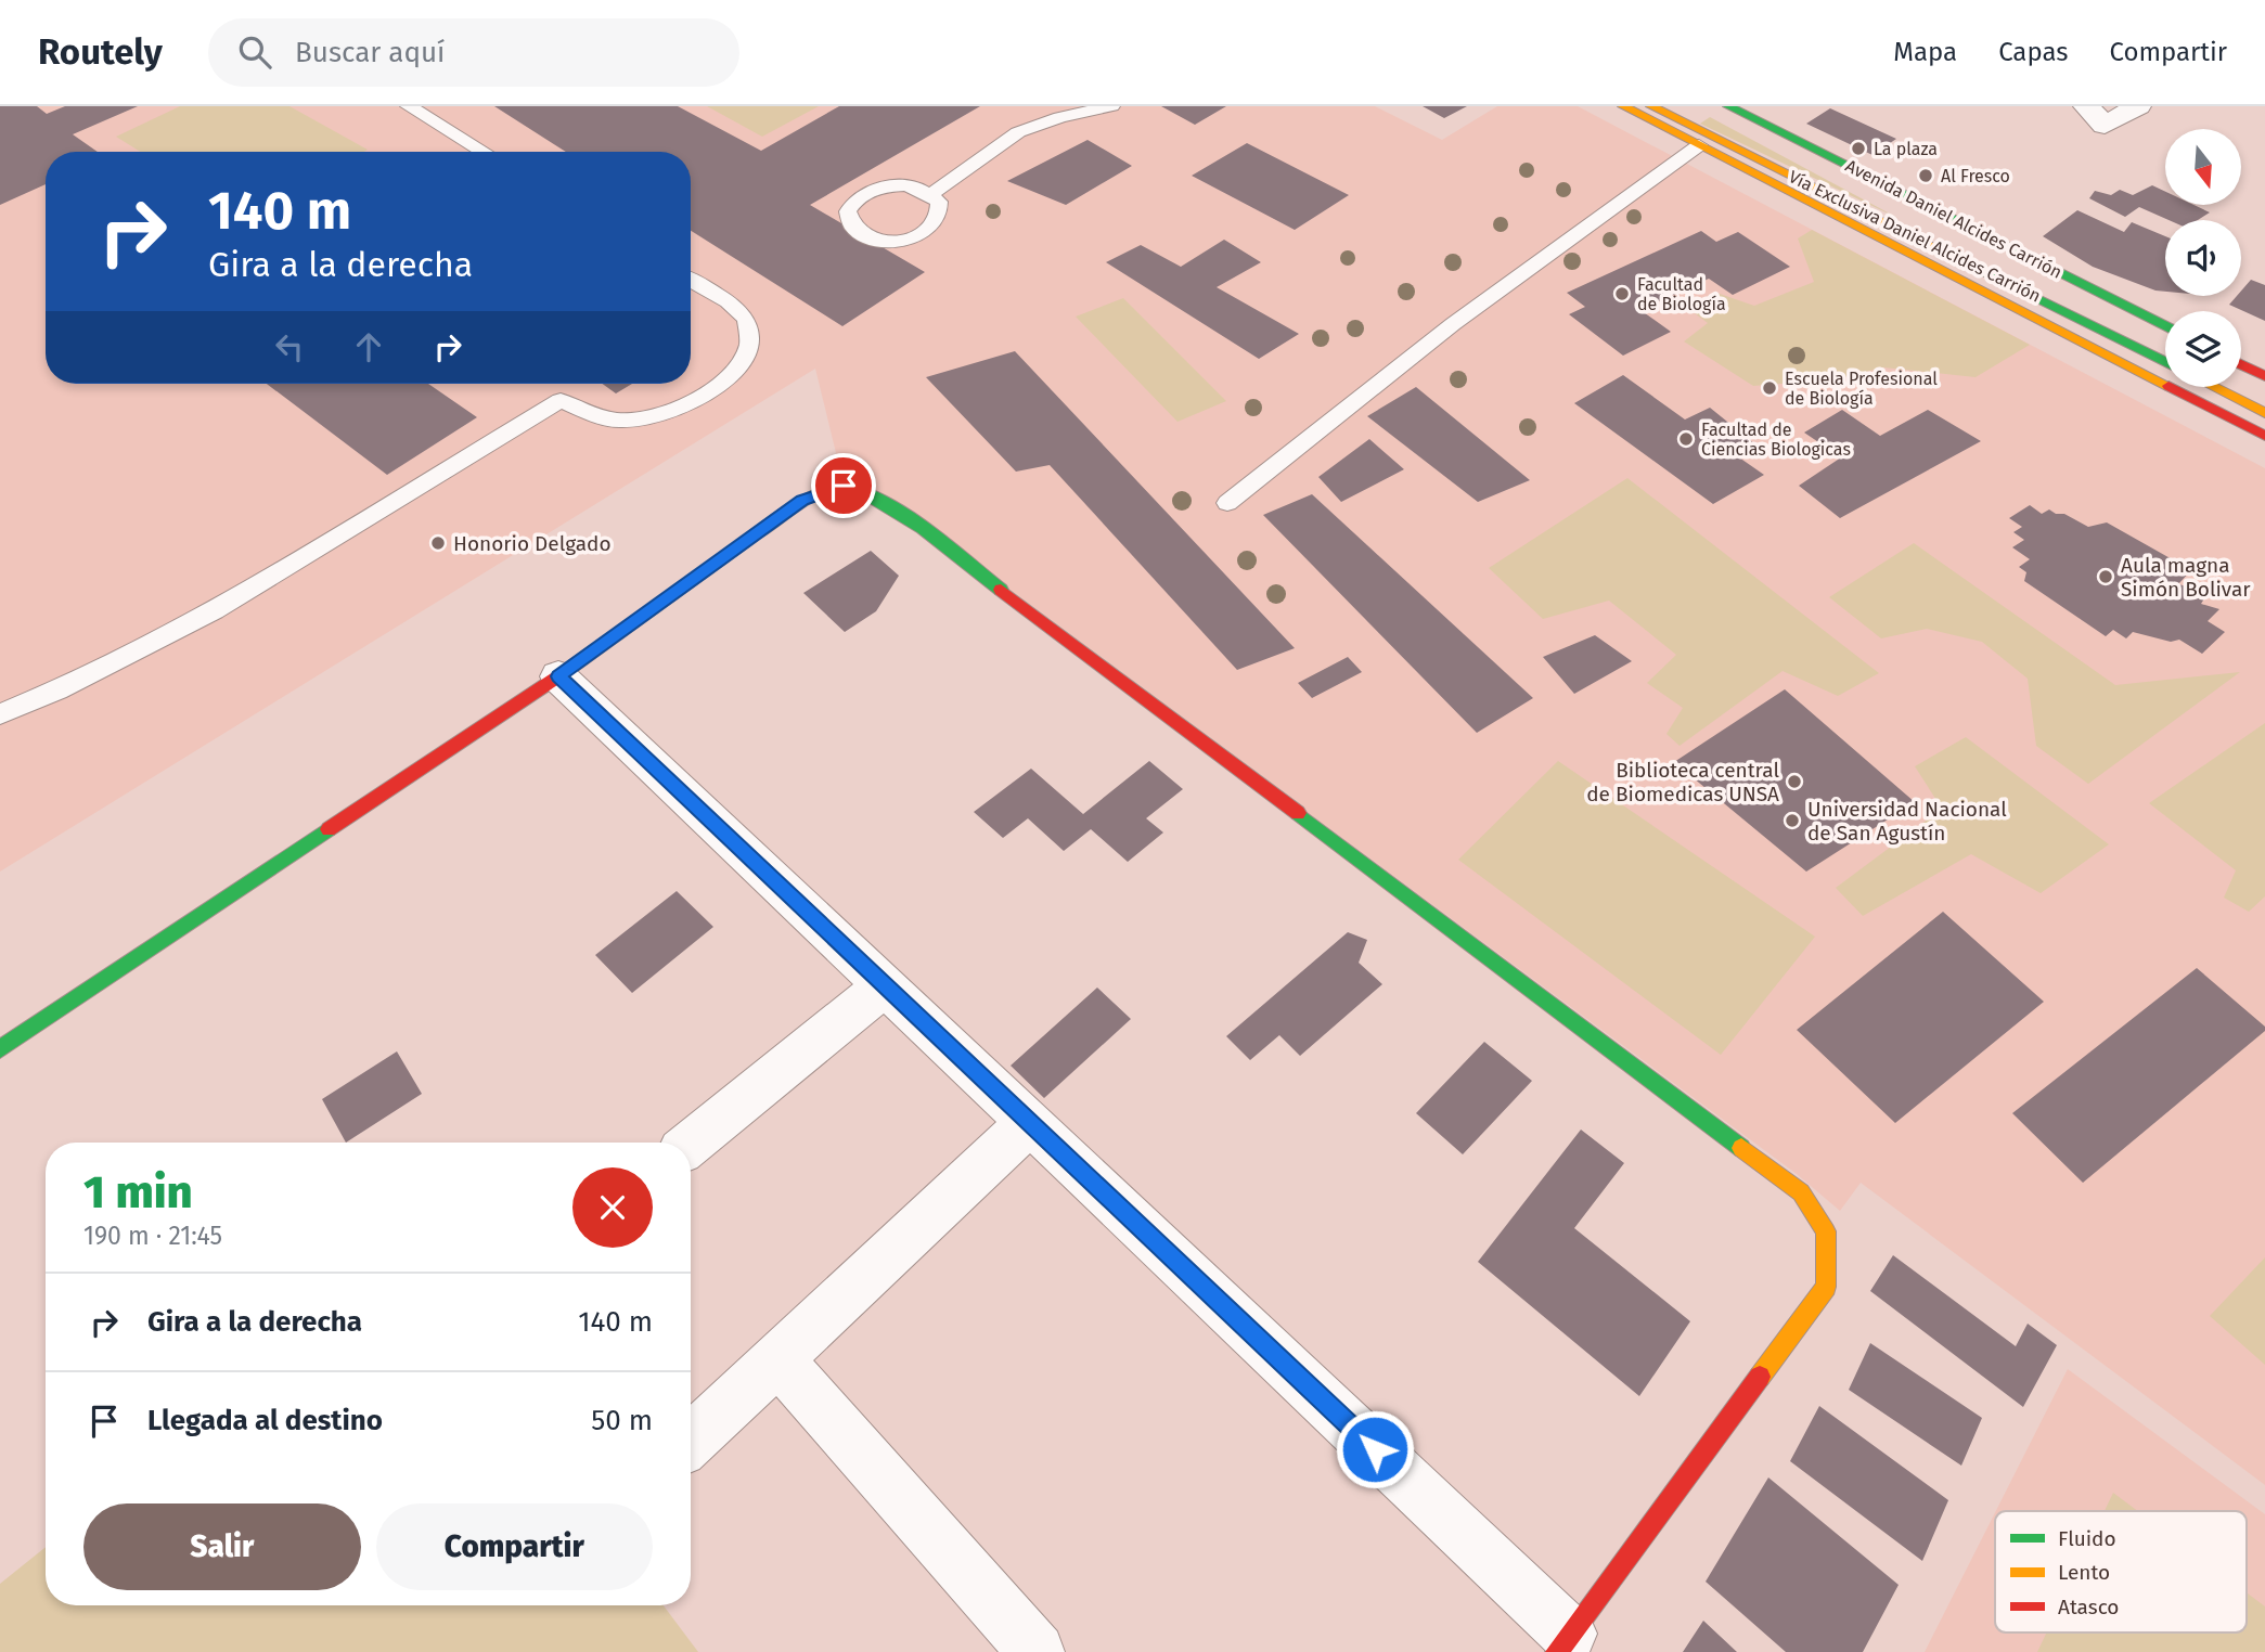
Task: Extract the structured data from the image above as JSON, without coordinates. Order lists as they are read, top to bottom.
{
  "streets": {
    "main road": ["Avenida Daniel Alcides Carrión", "Vía Exclusiva Daniel Alcides Carrión"]
  },
  "crossings": [
    ["Avenida Daniel Alcides Carrión", "Vía Exclusiva Daniel Alcides Carrión"]
  ],
  "places": [
    "La plaza",
    "Al Fresco",
    "Facultad de Biología",
    "Escuela Profesional de Biología",
    "Facultad de Ciencias Biologicas",
    "Honorio Delgado",
    "Aula magna Simón Bolivar",
    "Biblioteca central de Biomedicas UNSA",
    "Universidad Nacional de San Agustín"
  ],
  "legend": ["Fluido", "Lento", "Atasco"],
  "north": "bottom",
  "page": {
    "header": "Routely",
    "search": "Buscar aquí",
    "nav": ["Mapa", "Capas", "Compartir"],
    "turn": ["140 m", "Gira a la derecha"],
    "heading": ["1 min", "190 m · 21:45"],
    "list": [
      {
        "name": "Gira a la derecha",
        "value": "140 m"
      },
      {
        "name": "Llegada al destino",
        "value": "50 m"
      }
    ],
    "buttons": ["Salir", "Compartir"]
  }
}
